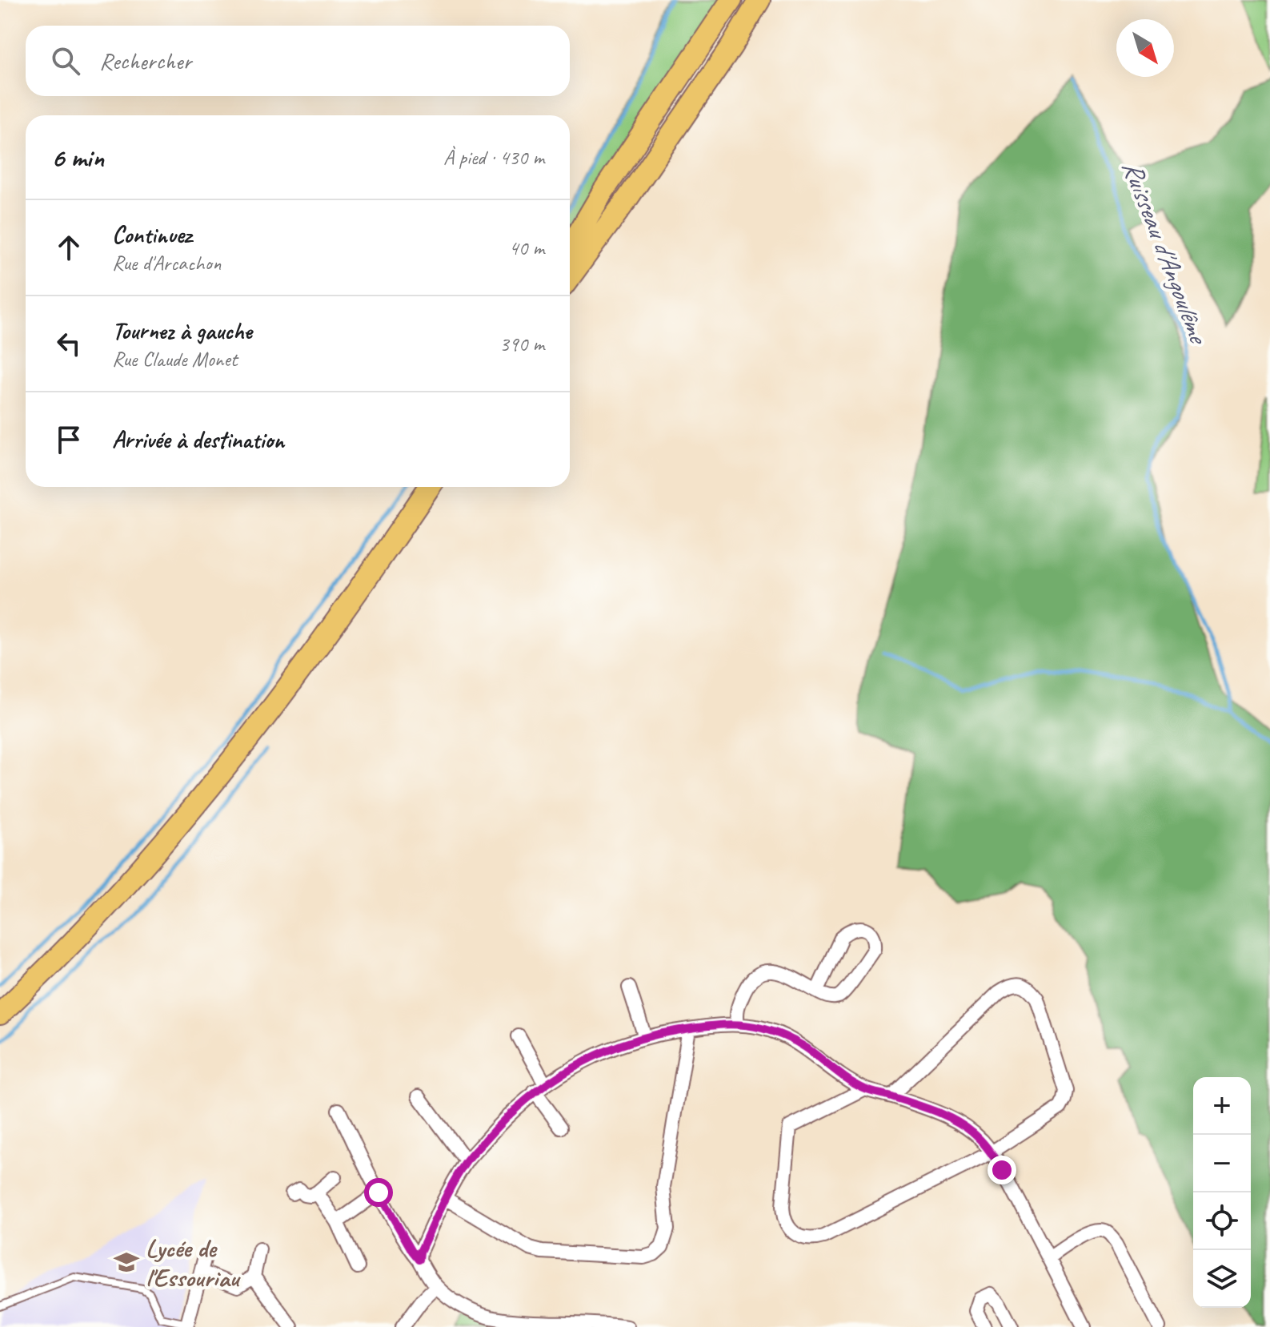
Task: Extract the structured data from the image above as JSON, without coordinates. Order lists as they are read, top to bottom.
{
  "water": ["Ruisseau d'Angoulême"],
  "places": {
    "school or university": ["Lycée de l'Essouriau"]
  },
  "north": "bottom right",
  "page": {
    "search": "Rechercher",
    "heading": ["6 min", "À pied · 430 m"],
    "list": [
      ["Continuez", "Rue d'Arcachon", "40 m"],
      ["Tournez à gauche", "Rue Claude Monet", "390 m"],
      "Arrivée à destination"
    ],
    "map_buttons": ["+", "−"]
  }
}
